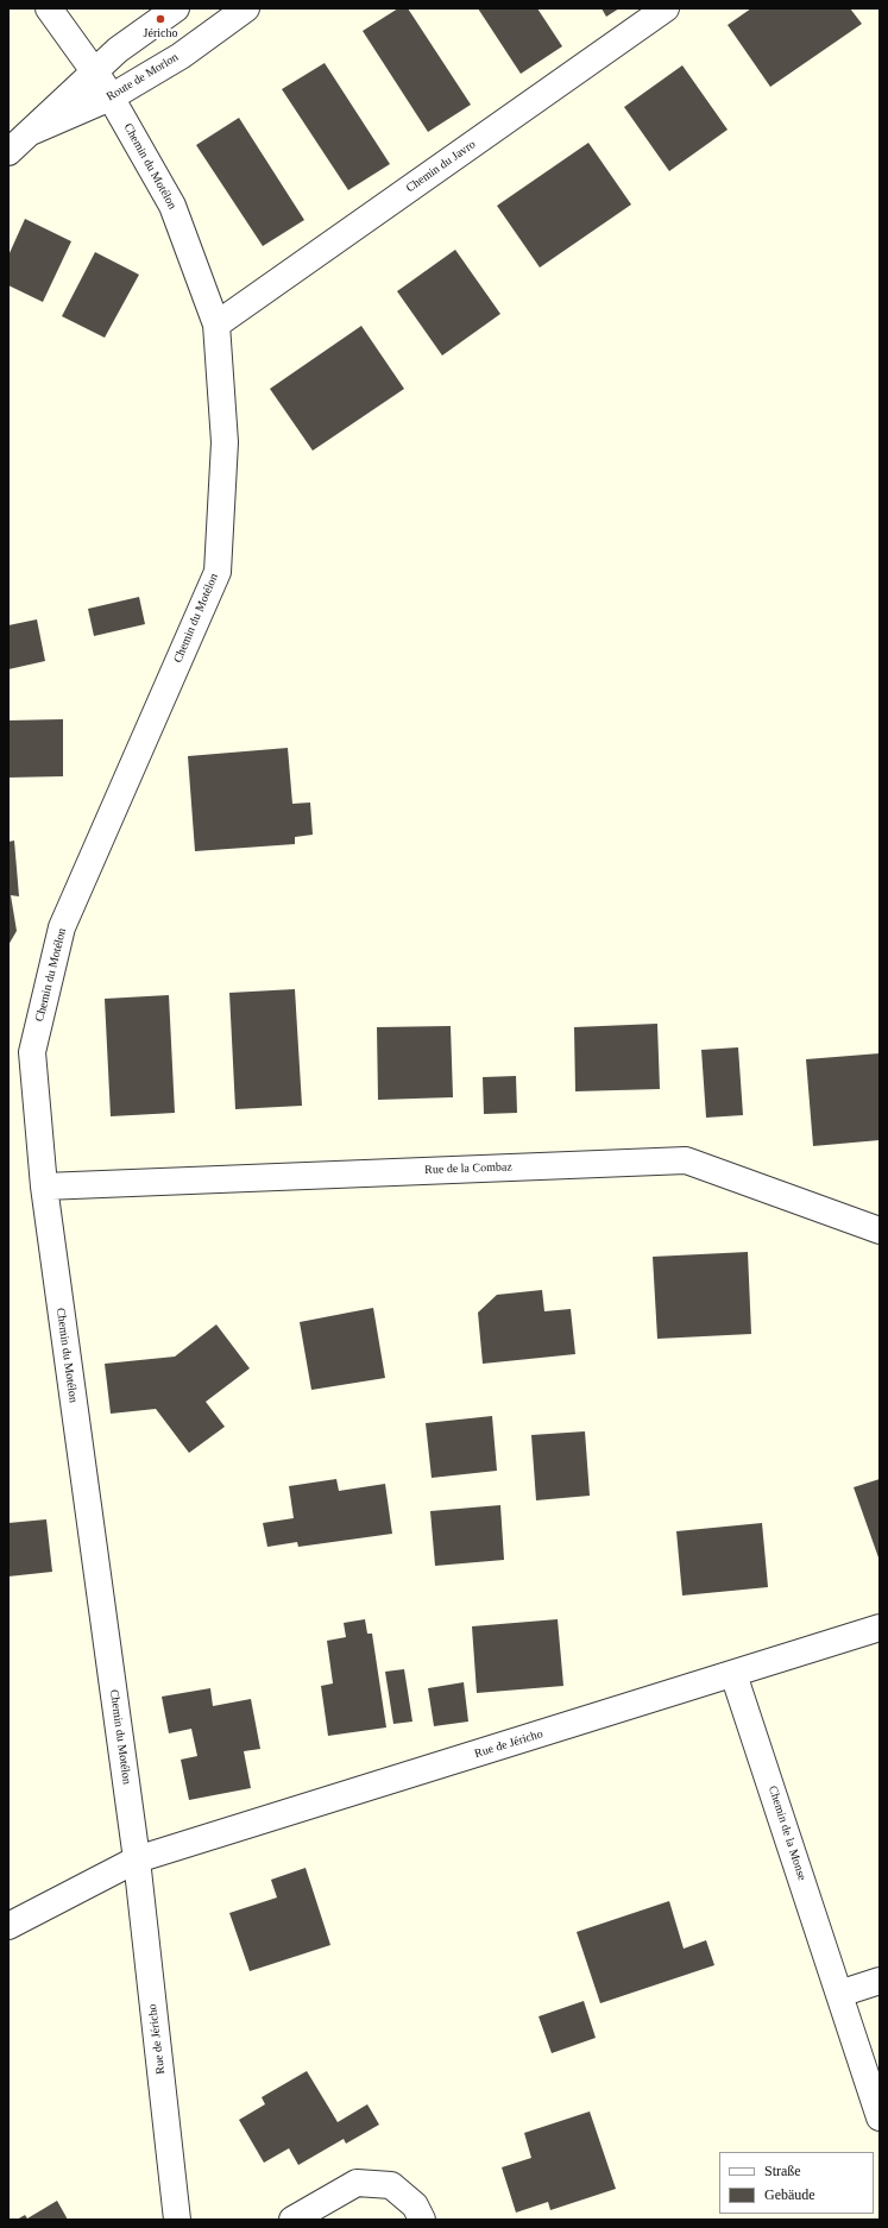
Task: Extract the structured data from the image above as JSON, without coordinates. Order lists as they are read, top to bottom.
{
  "streets": {
    "street": [
      "Route de Morlon",
      "Chemin du Motélon",
      "Chemin du Javro",
      "Rue de la Combaz",
      "Rue de Jéricho",
      "Chemin de la Monse"
    ]
  },
  "crossings": [
    ["Route de Morlon", "Chemin du Motélon"],
    ["Chemin du Motélon", "Chemin du Javro"],
    ["Chemin du Motélon", "Rue de la Combaz"],
    ["Chemin du Motélon", "Rue de Jéricho"],
    ["Rue de Jéricho", "Chemin de la Monse"]
  ],
  "places": ["Jéricho"],
  "legend": ["Straße", "Gebäude"]
}
